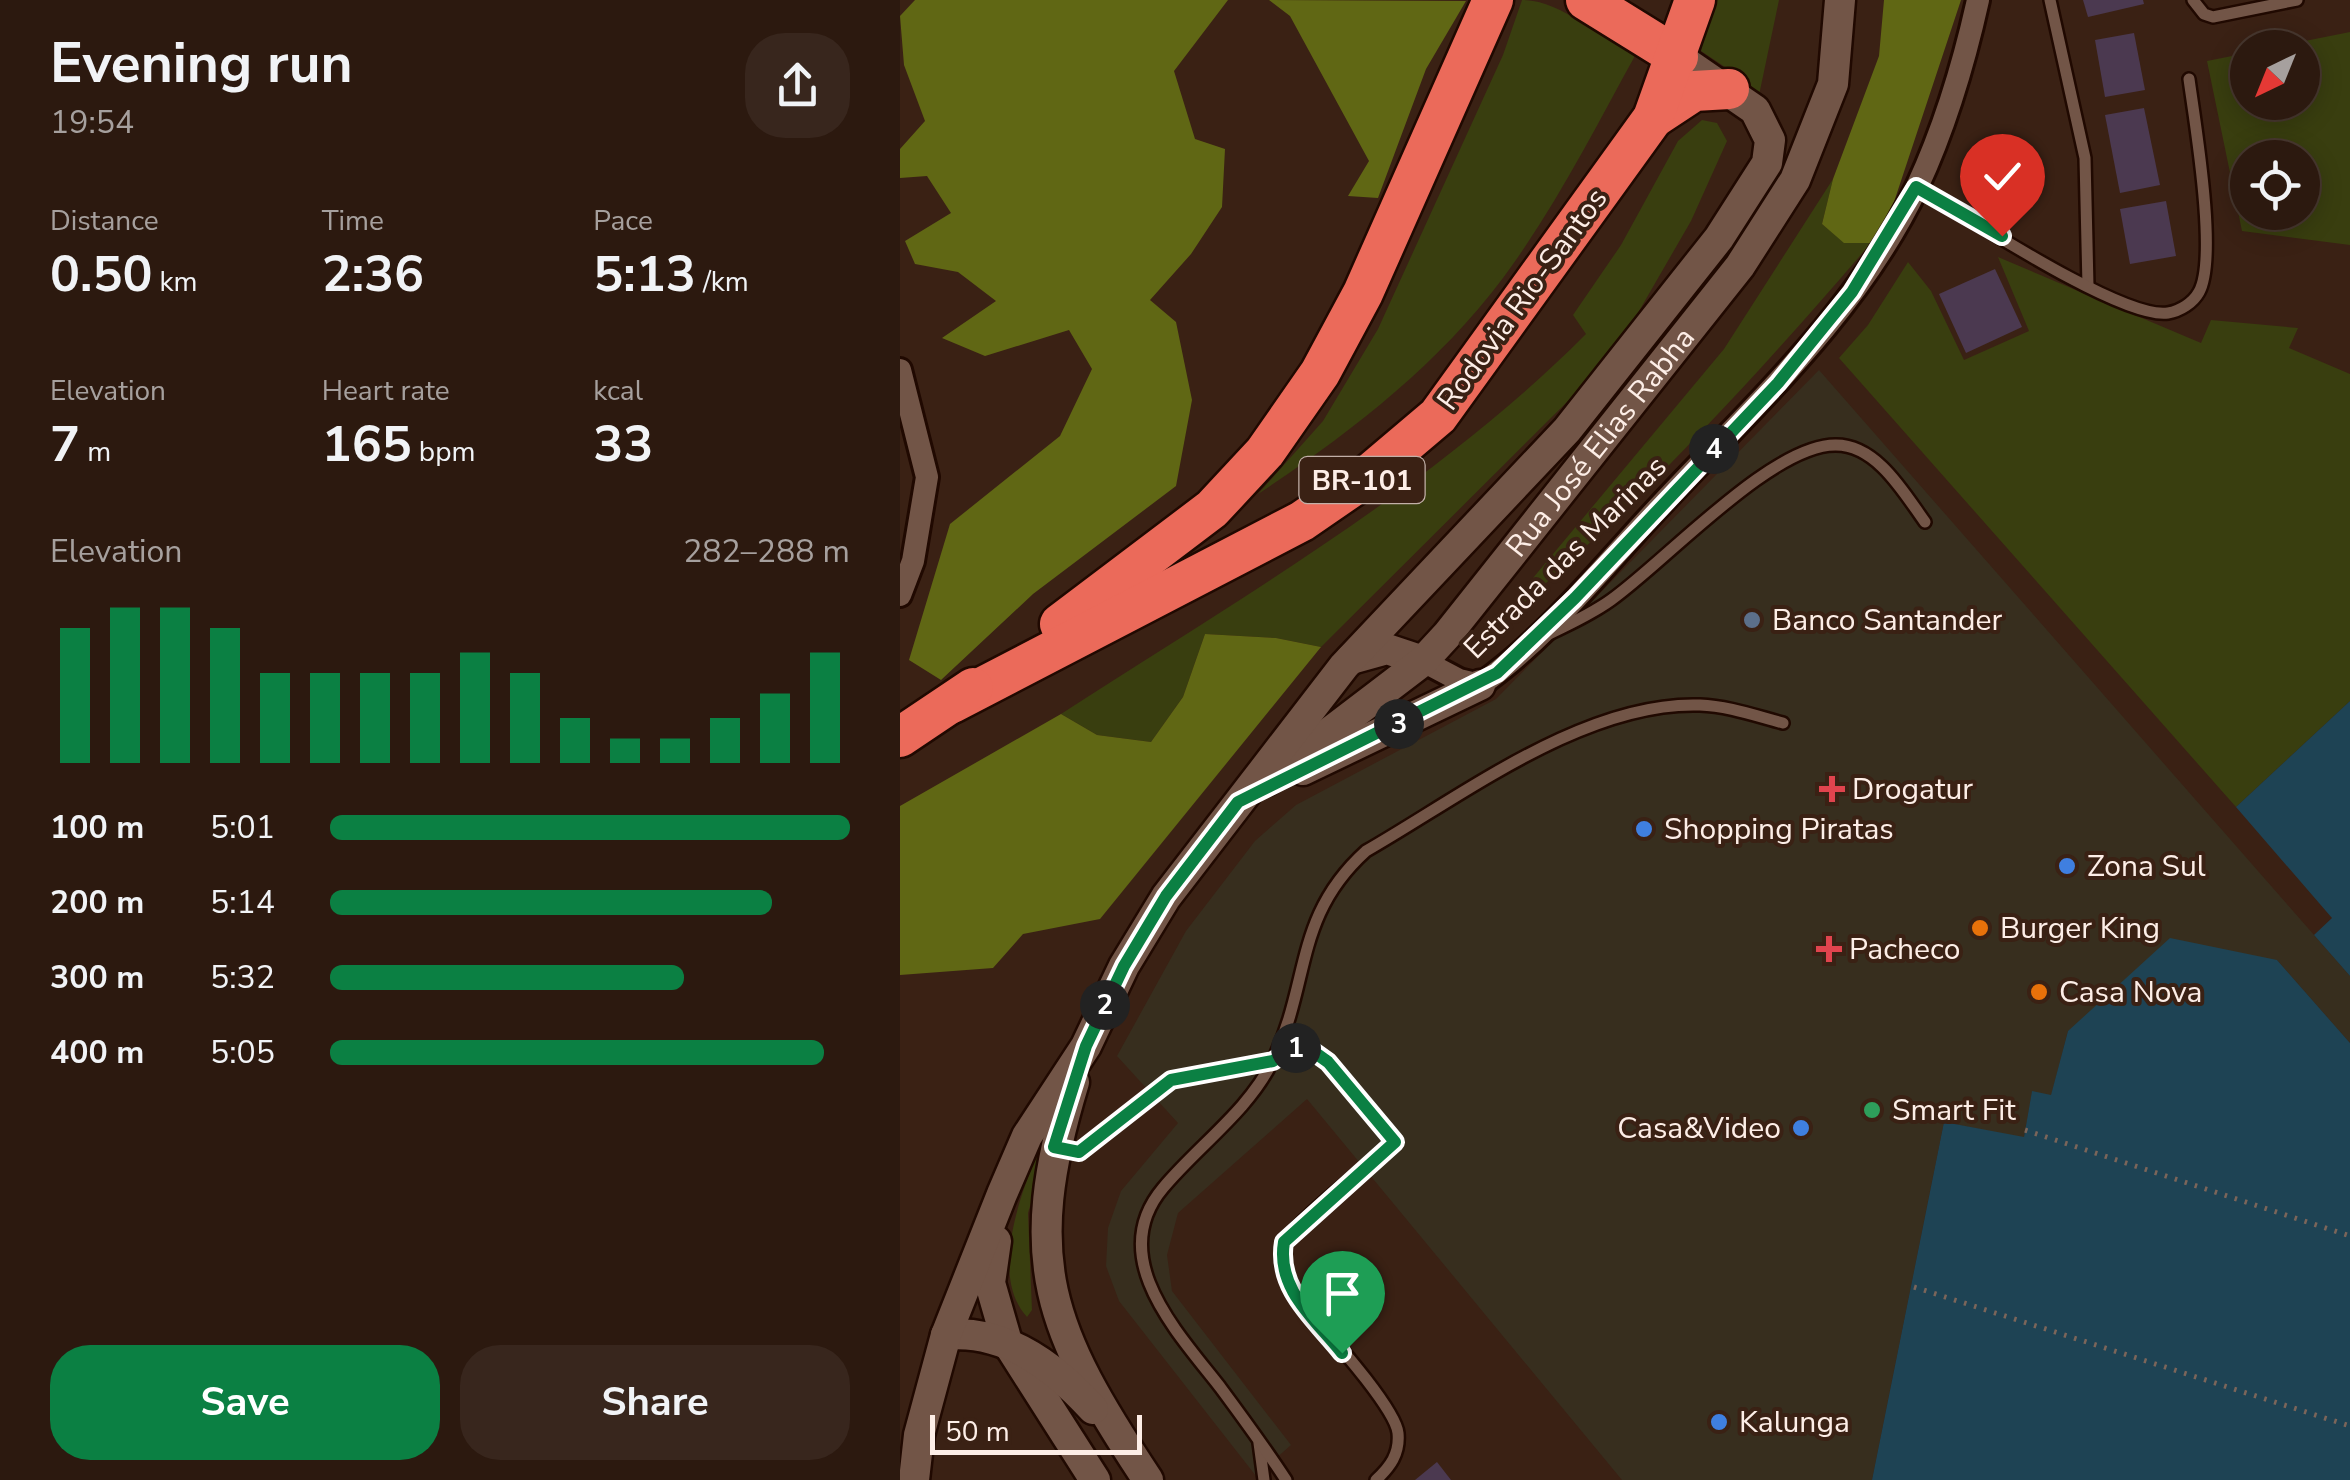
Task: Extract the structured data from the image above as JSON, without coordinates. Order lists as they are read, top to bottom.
{
  "streets": {
    "highway": ["Rodovia Rio-Santos", "BR-101"],
    "main road": ["Rua José Elias Rabha"],
    "street": ["Estrada das Marinas"]
  },
  "crossings": [
    ["Rodovia Rio-Santos", "Rua José Elias Rabha"],
    ["Rodovia Rio-Santos", "BR-101"],
    ["Rua José Elias Rabha", "BR-101"]
  ],
  "places": {
    "other": [
      "Banco Santander",
      "Shopping Piratas",
      "Zona Sul",
      "Burger King",
      "Casa Nova",
      "Smart Fit",
      "Casa&Video",
      "Kalunga"
    ],
    "health": ["Drogatur", "Pacheco"]
  },
  "scale_bar": "50 m",
  "north": "bottom left",
  "page": {
    "heading": ["Evening run", "19:54"],
    "stats": [
      ["Distance", "0.50 km"],
      ["Time", "2:36"],
      ["Pace", "5:13 /km"],
      ["Elevation", "7 m"],
      ["Heart rate", "165 bpm"],
      ["kcal", "33"]
    ],
    "pins": [
      "4",
      "3",
      "2",
      "1"
    ],
    "chart": ["Elevation", "282–288 m"],
    "list": [
      {
        "name": "100 m",
        "note": "5:01"
      },
      {
        "name": "200 m",
        "note": "5:14"
      },
      {
        "name": "300 m",
        "note": "5:32"
      },
      {
        "name": "400 m",
        "note": "5:05"
      }
    ],
    "buttons": ["Save", "Share"],
    "scale": "50 m"
  }
}
